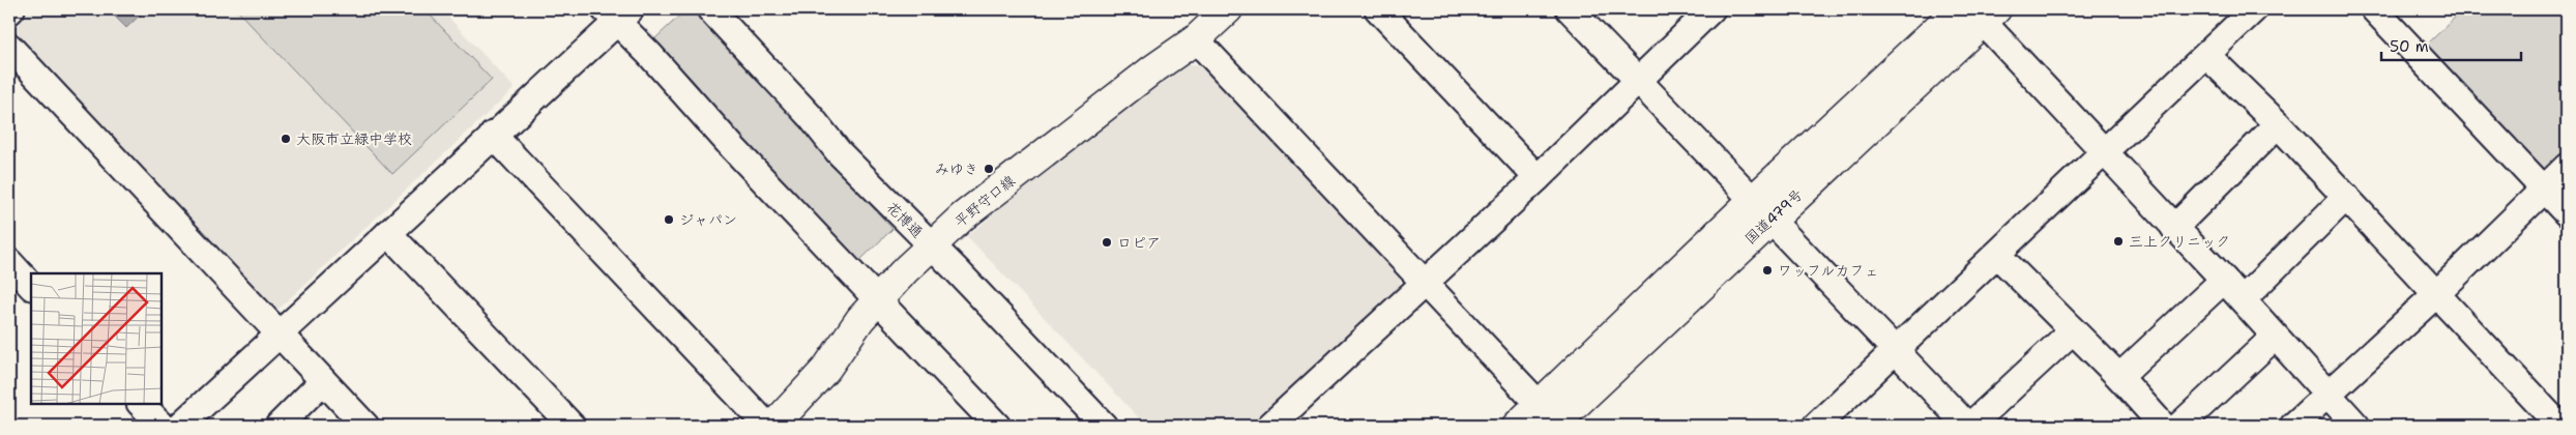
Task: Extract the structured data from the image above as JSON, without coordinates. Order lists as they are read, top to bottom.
{
  "streets": {
    "main road": ["平野守口線", "国道479号"],
    "street": ["花博通"]
  },
  "crossings": [
    ["平野守口線", "花博通"]
  ],
  "places": [
    "大阪市立緑中学校",
    "みゆき",
    "ジャパン",
    "三上クリニック",
    "ロピア",
    "ワッフルカフェ"
  ],
  "scale_bar": "50 m"
}
